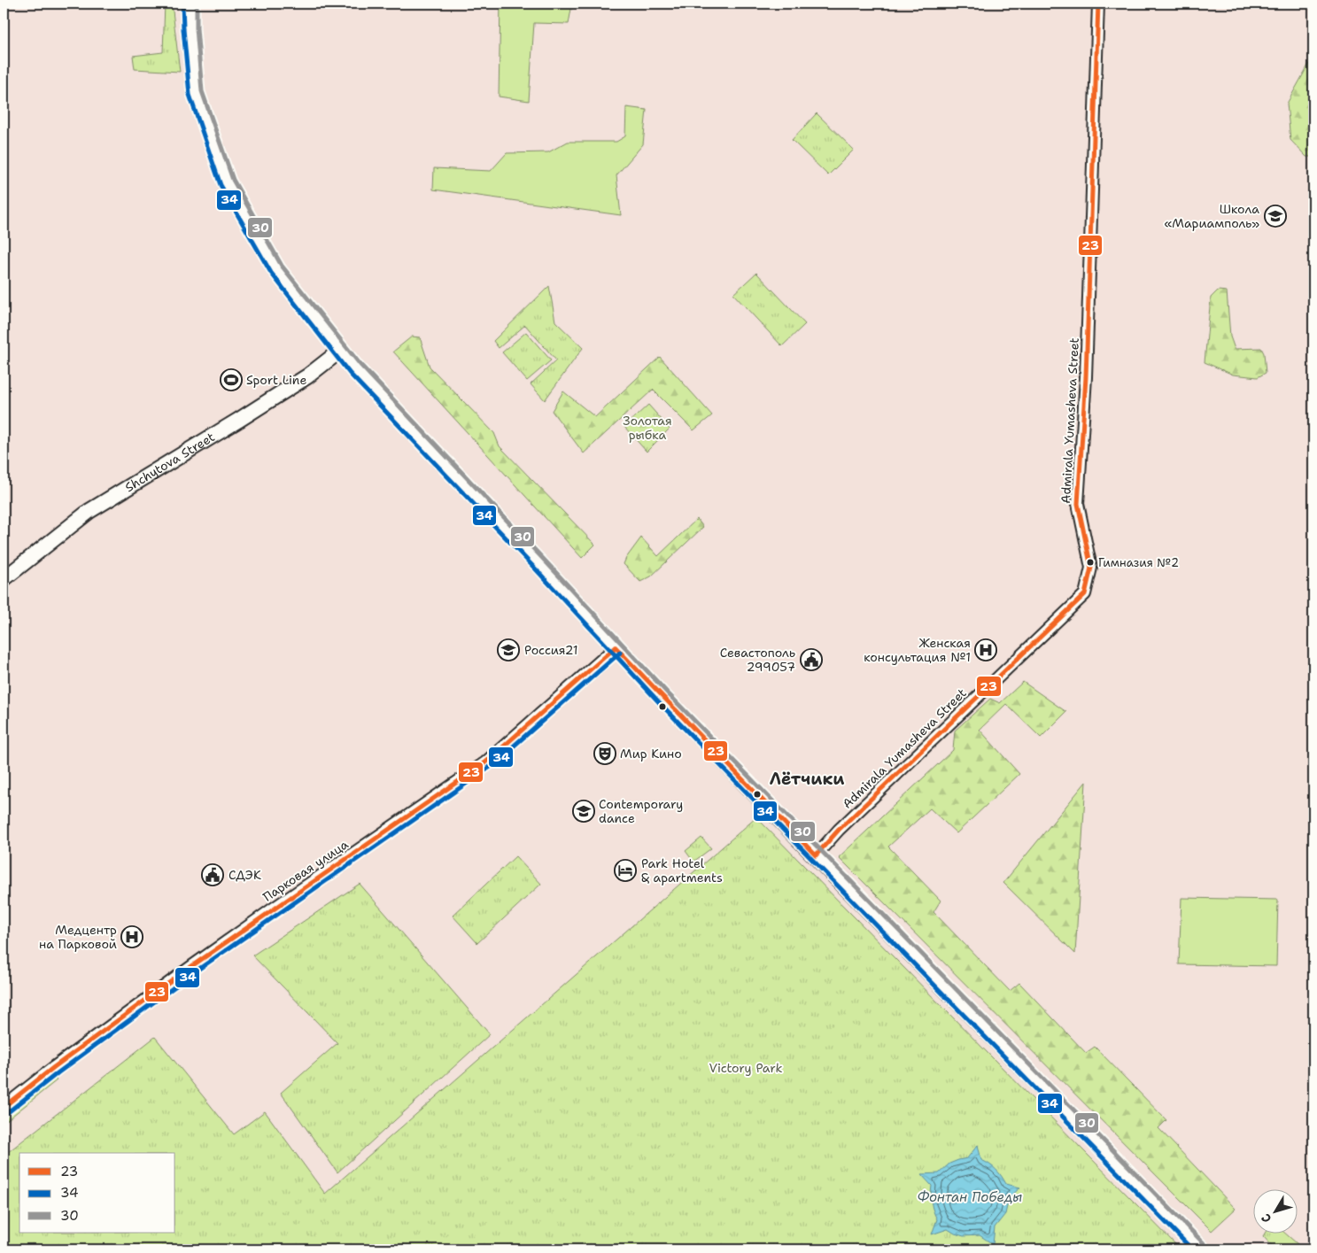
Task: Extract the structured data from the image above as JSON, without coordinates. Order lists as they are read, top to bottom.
{
  "streets": {
    "street": ["Admirala Yumasheva Street", "Shchytova Street", "Парковая улица"]
  },
  "districts": ["Лётчики"],
  "water": ["Фонтан Победы"],
  "parks": ["Золотая рыбка", "Victory Park"],
  "places": {
    "school or university": ["Школа «Мариамполь»", "Россия21", "Contemporary dance"],
    "sports": ["Sport Line"],
    "other": ["Гимназия №2"],
    "hospital": ["Женская консультация №1", "Медцентр на Парковой"],
    "public building": ["Севастополь 299057", "СДЭК"],
    "theatre": ["Мир Кино"],
    "hotel": ["Park Hotel & apartments"]
  },
  "lines": ["transit line 23", "transit line 34", "transit line 30"],
  "legend": ["23", "34", "30"],
  "north": "bottom left"
}
